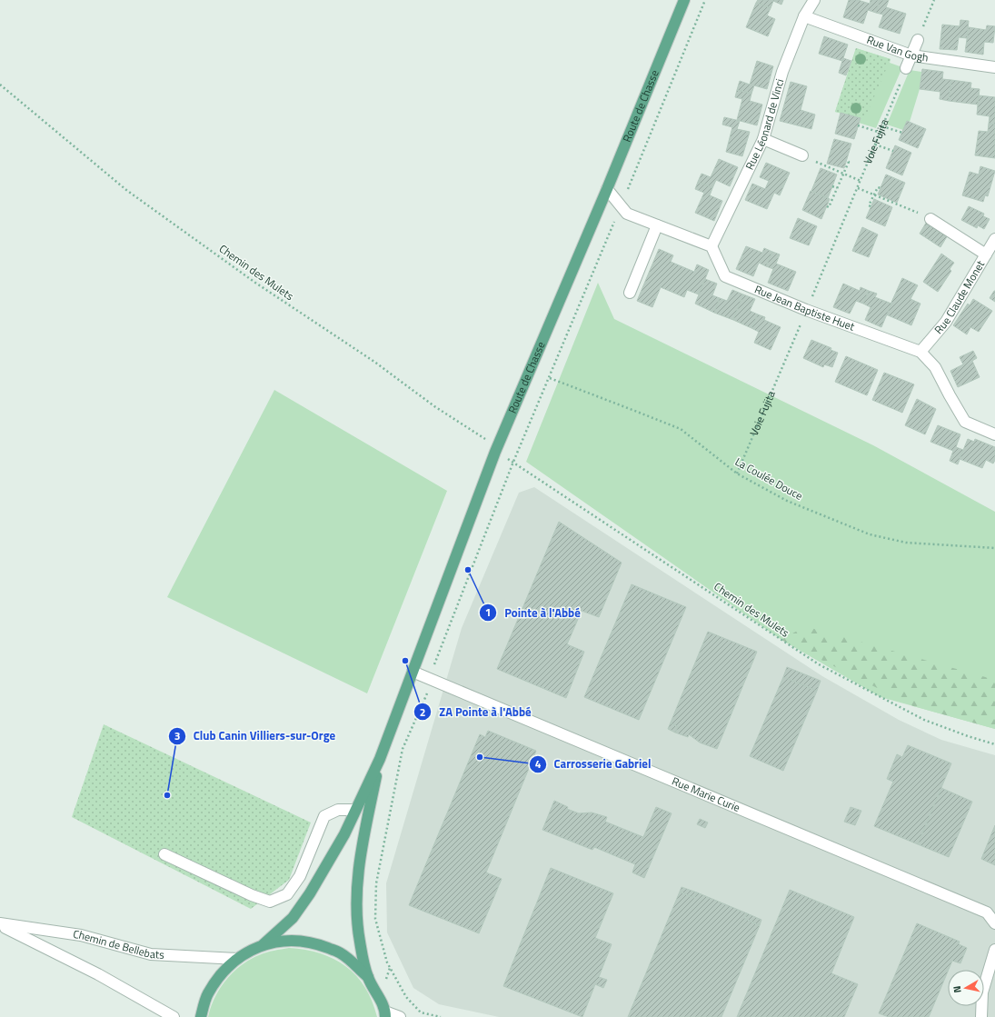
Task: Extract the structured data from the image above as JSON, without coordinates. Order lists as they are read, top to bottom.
{
  "streets": {
    "main road": ["Route de Chasse"],
    "street": [
      "Rue Van Gogh",
      "Rue Léonard de Vinci",
      "Rue Claude Monet",
      "Rue Jean Baptiste Huet",
      "Rue Marie Curie",
      "Chemin de Bellebats"
    ],
    "path": ["Voie Fujita", "Chemin des Mulets", "La Coulée Douce"]
  },
  "crossings": [
    ["Rue Van Gogh", "Rue Léonard de Vinci"],
    ["Route de Chasse", "Chemin des Mulets"],
    ["Route de Chasse", "Rue Marie Curie"],
    ["Rue Léonard de Vinci", "Rue Jean Baptiste Huet"],
    ["Voie Fujita", "La Coulée Douce"],
    ["Rue Claude Monet", "Rue Jean Baptiste Huet"]
  ],
  "places": [
    "Pointe à l'Abbé",
    "ZA Pointe à l'Abbé",
    "Carrosserie Gabriel",
    "Club Canin Villiers-sur-Orge"
  ],
  "north": "left"
}
